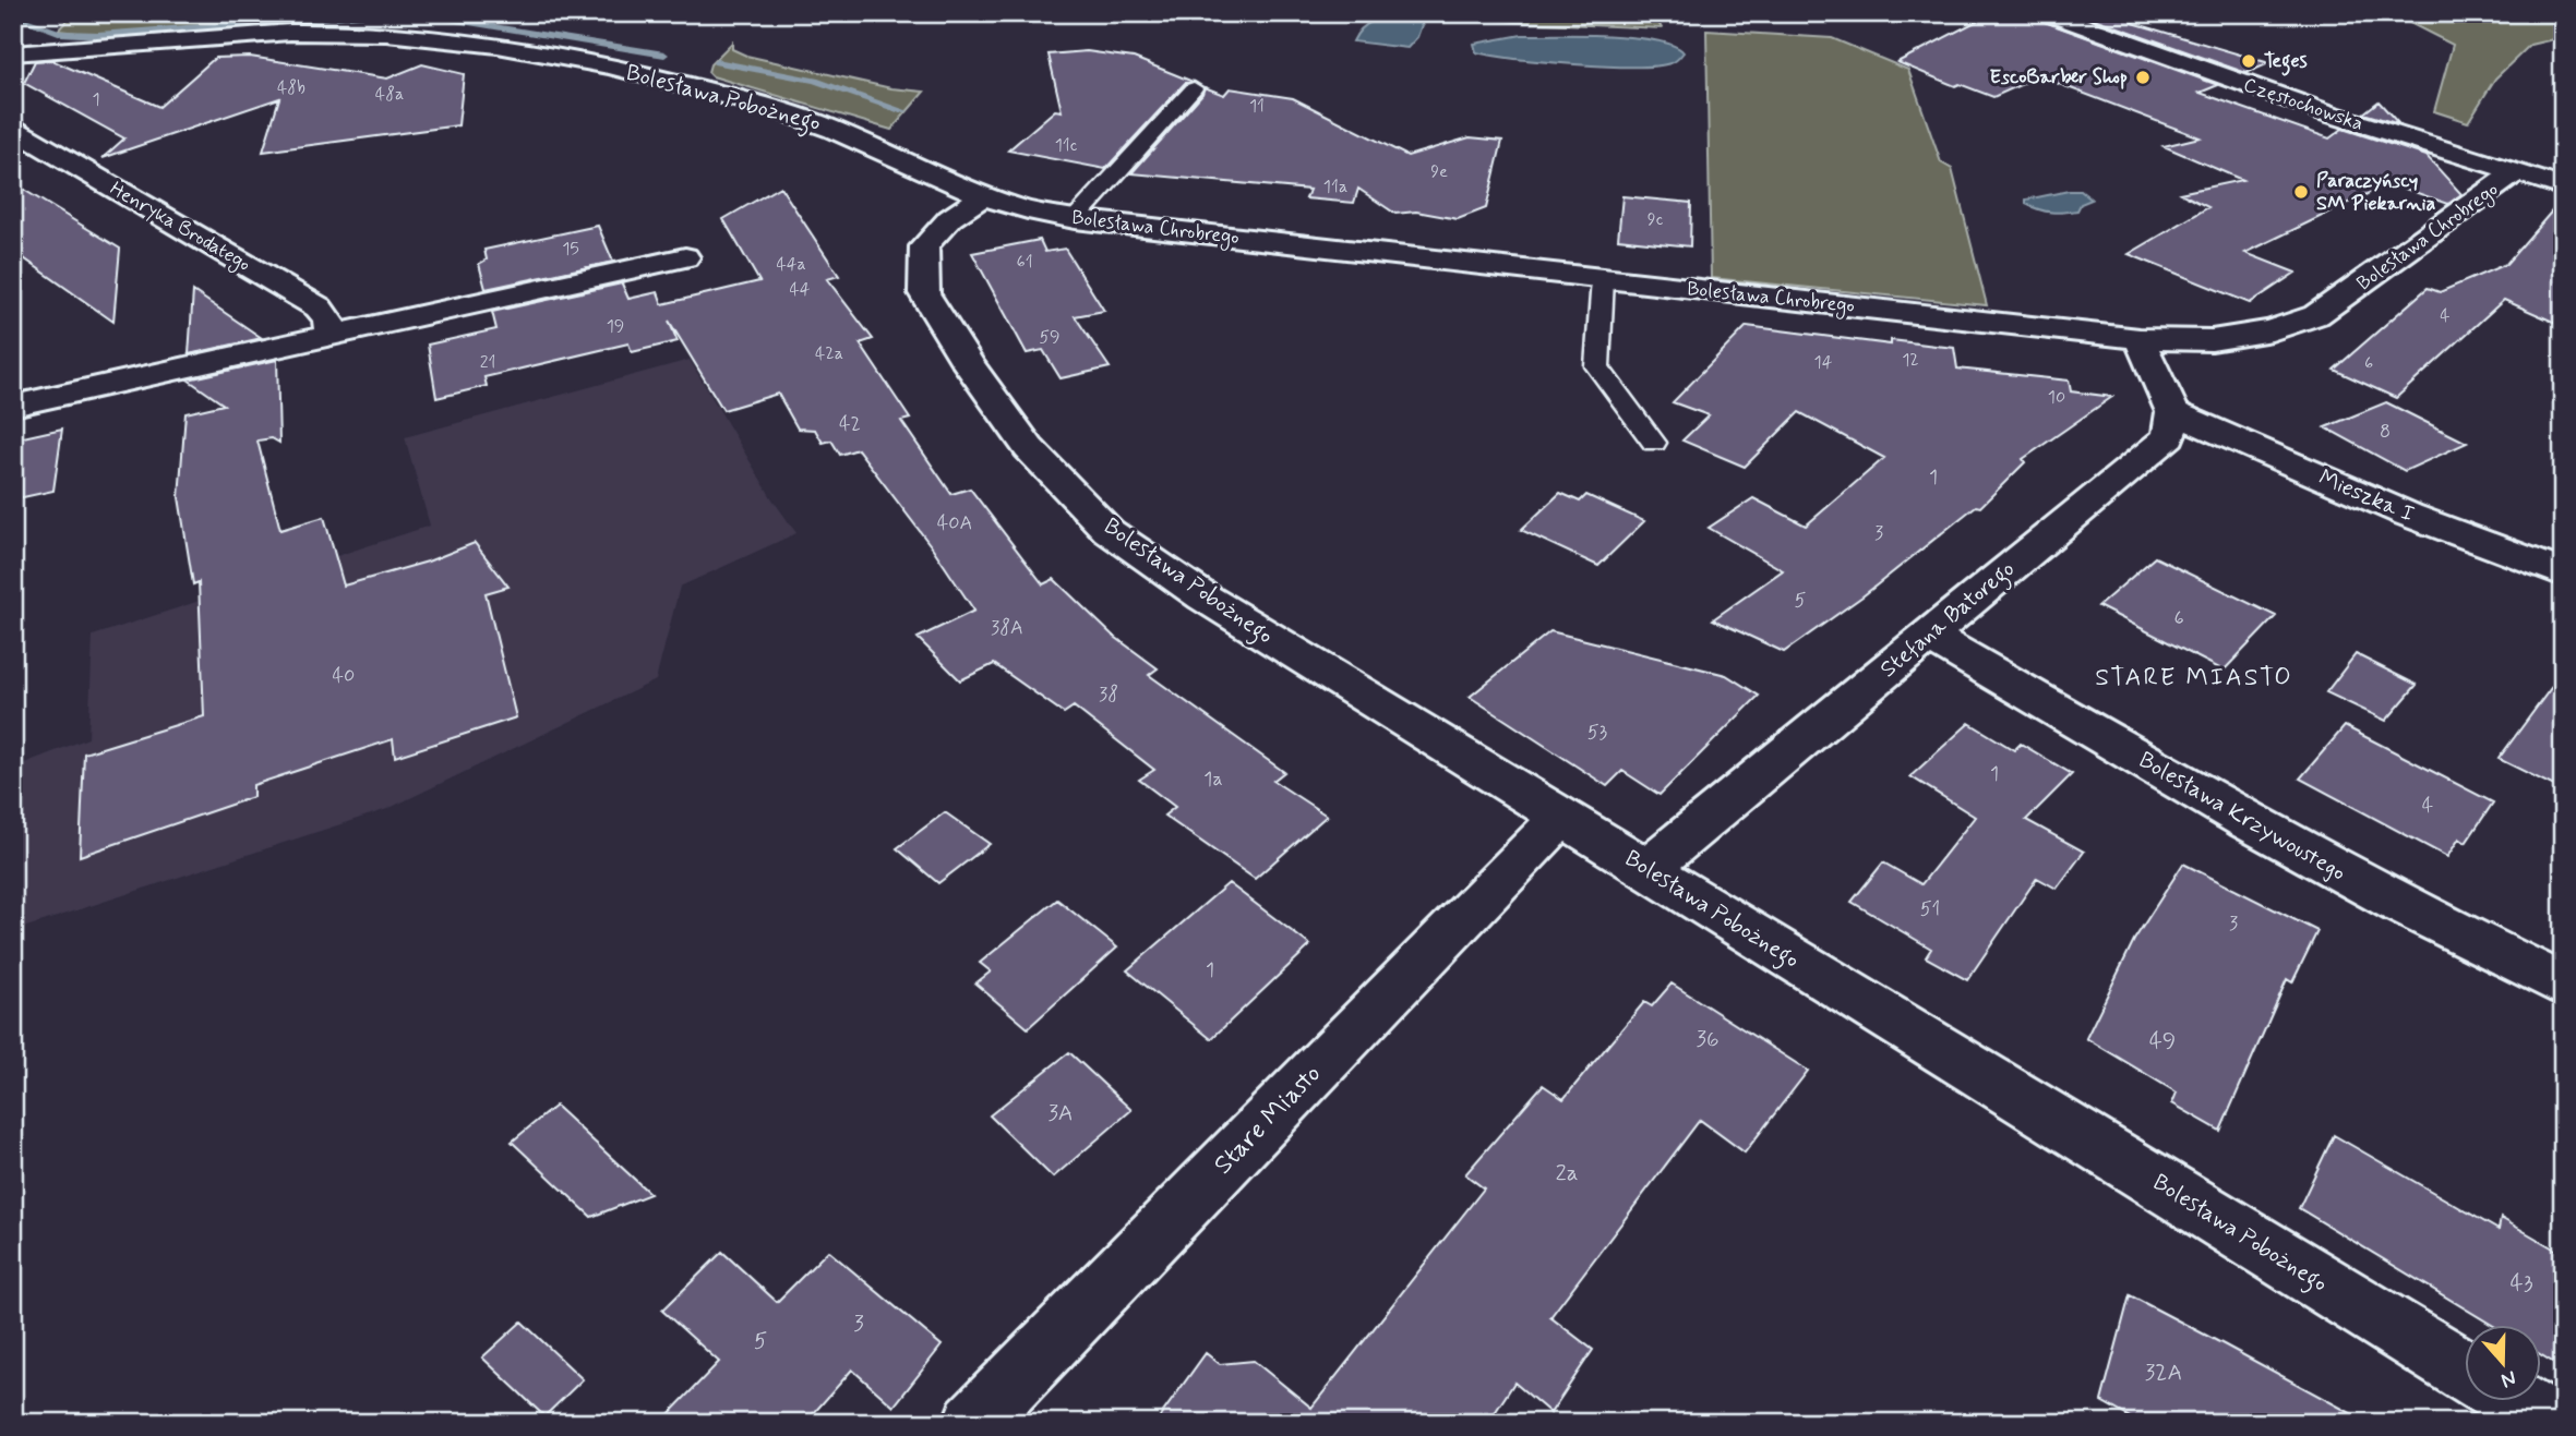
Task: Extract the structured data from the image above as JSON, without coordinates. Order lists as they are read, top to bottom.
{
  "streets": {
    "street": [
      "Bolesława Pobożnego",
      "Częstochowska",
      "Henryka Brodatego",
      "Bolesława Chrobrego",
      "Mieszka I",
      "Stefana Batorego",
      "Bolesława Krzywoustego",
      "Stare Miasto"
    ]
  },
  "crossings": [
    ["Bolesława Pobożnego", "Bolesława Chrobrego"],
    ["Bolesława Pobożnego", "Stefana Batorego"],
    ["Bolesława Pobożnego", "Stare Miasto"],
    ["Częstochowska", "Bolesława Chrobrego"],
    ["Mieszka I", "Stefana Batorego"],
    ["Stefana Batorego", "Bolesława Krzywoustego"]
  ],
  "districts": ["STARE MIASTO"],
  "places": ["Teges", "EscoBarber Shop", "Paraczyńscy SM Piekarnia"],
  "house_numbers": [
    "48b",
    "48a",
    "1",
    "11",
    "11c",
    "9e",
    "11a",
    "9c",
    "15",
    "61",
    "44a",
    "44",
    "4",
    "19",
    "59",
    "42a",
    "12",
    "21",
    "14",
    "6",
    "10",
    "42",
    "8",
    "1",
    "40A",
    "3",
    "5",
    "6",
    "38A",
    "40",
    "38",
    "53",
    "1",
    "1a",
    "4",
    "51",
    "3",
    "1",
    "36",
    "49",
    "3A",
    "2a",
    "43",
    "3",
    "5",
    "32A"
  ],
  "north": "bottom"
}
